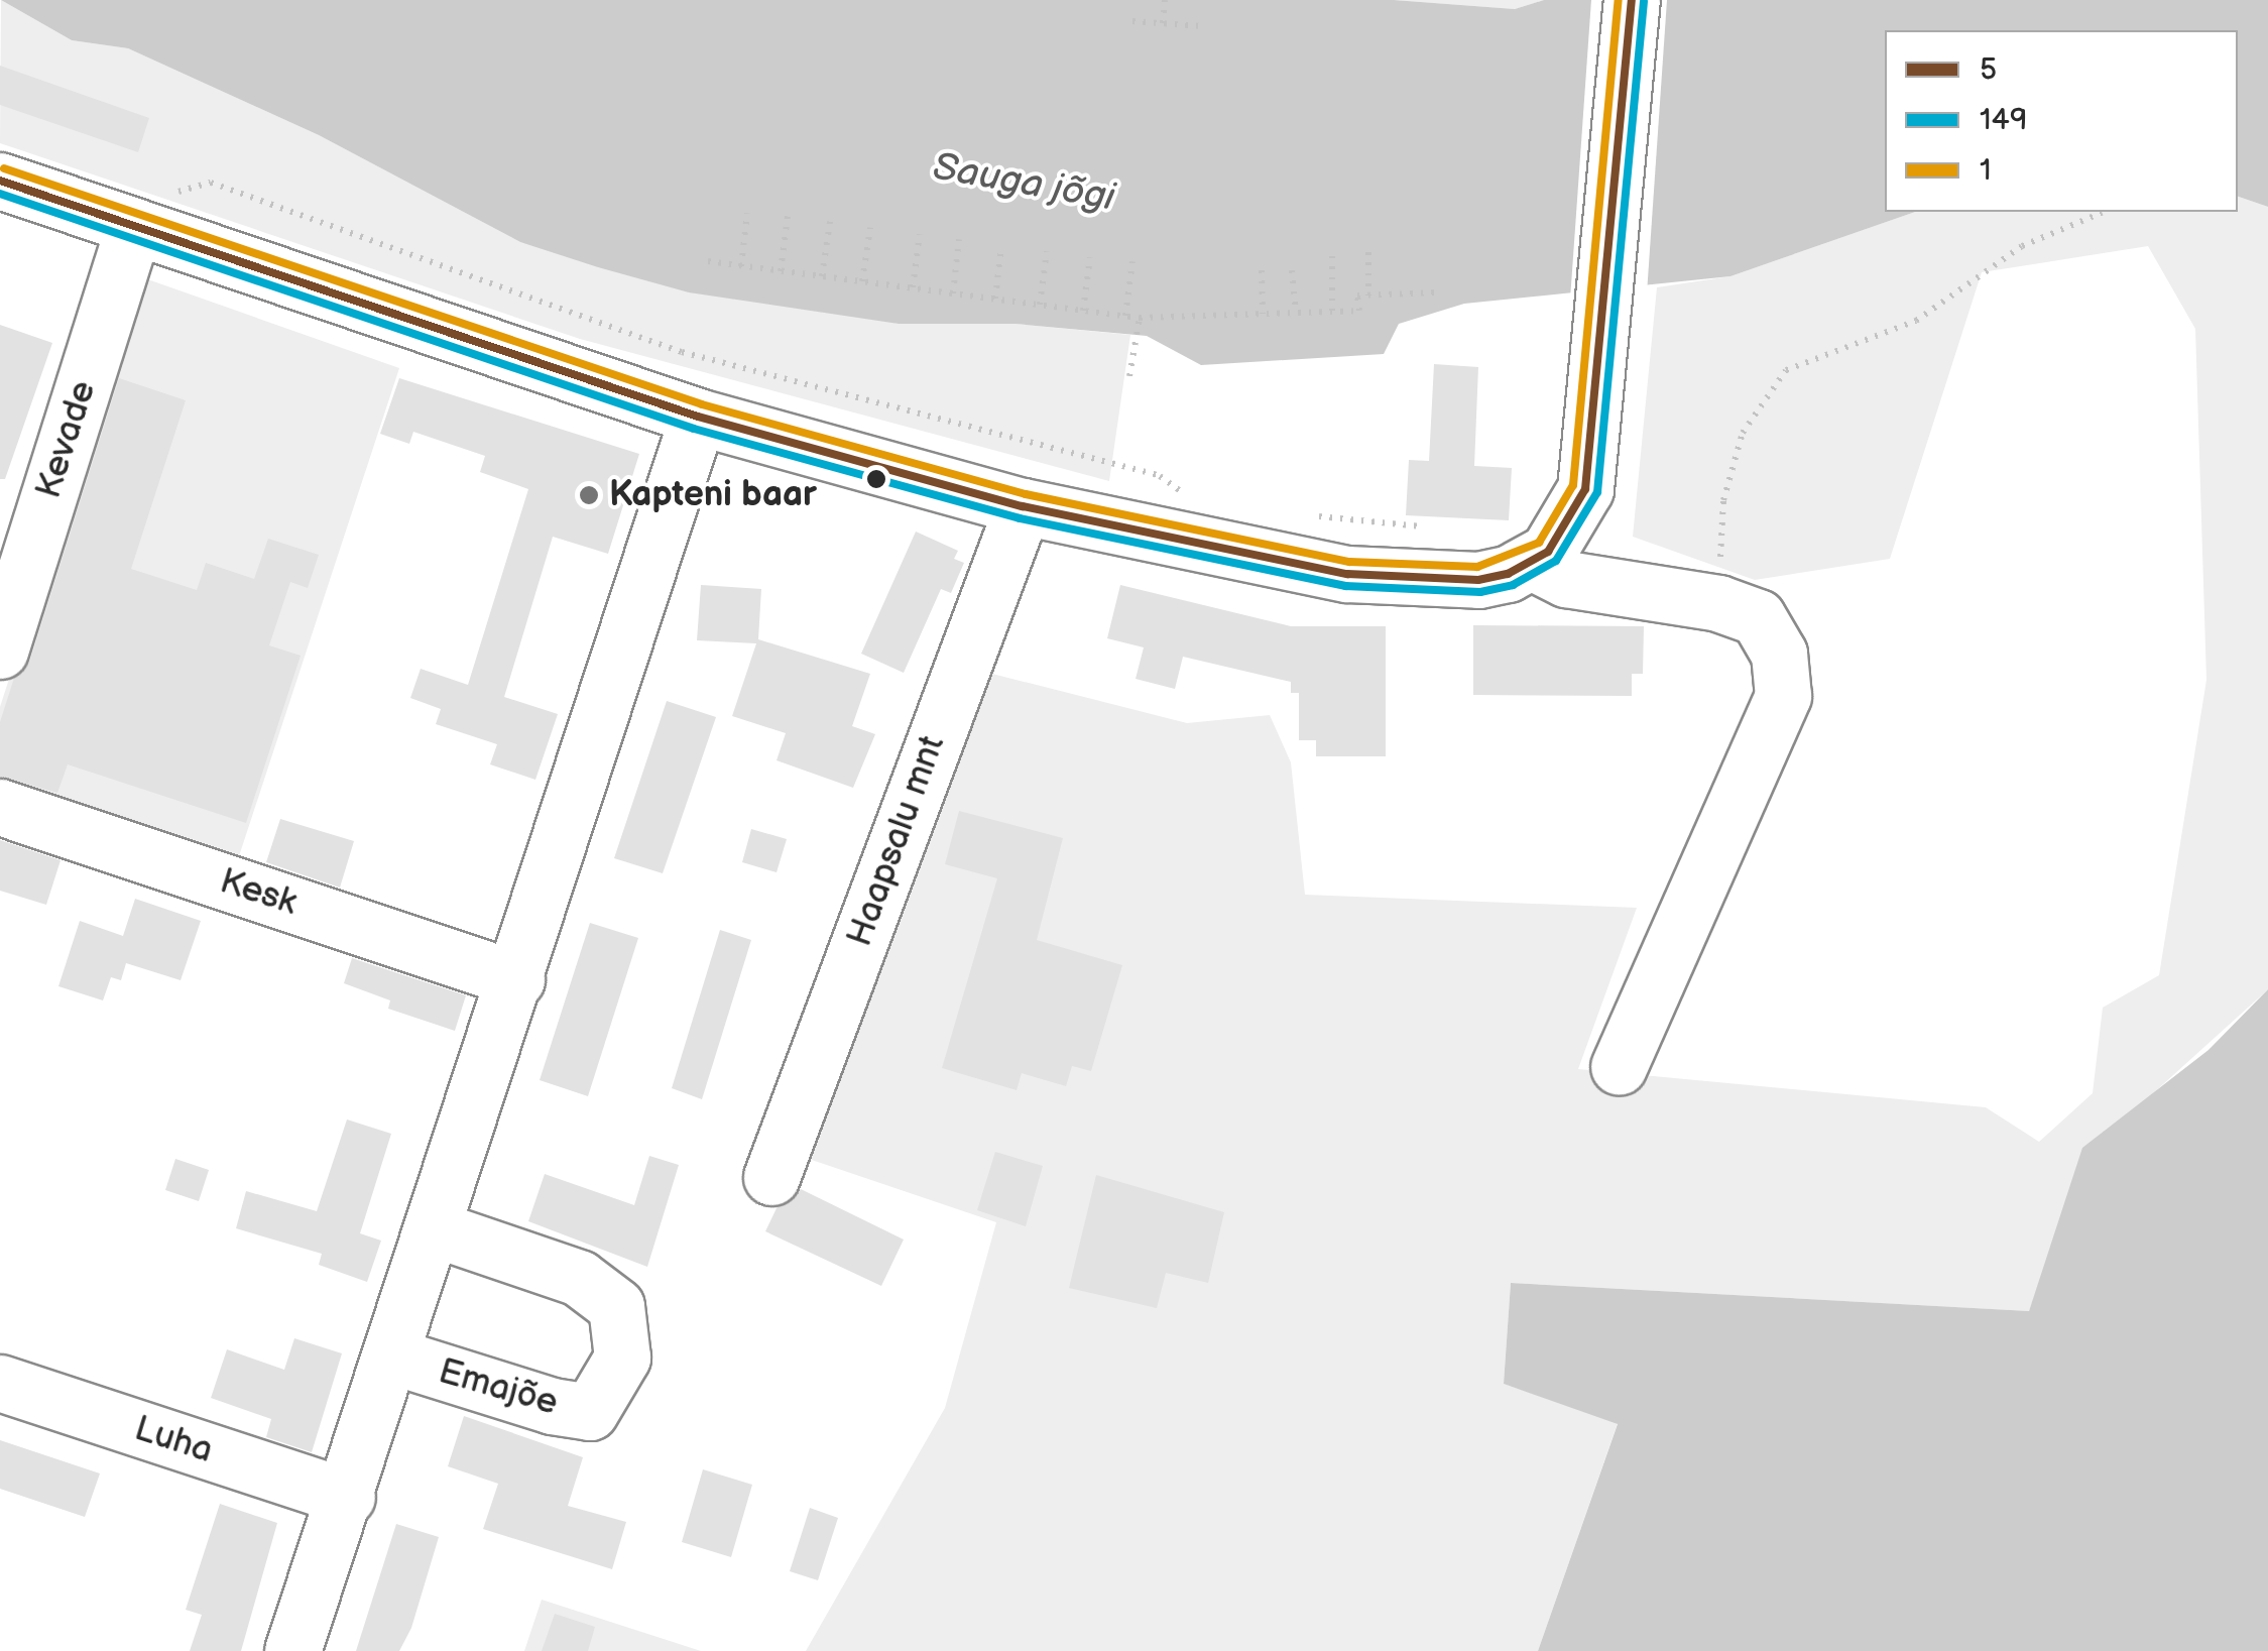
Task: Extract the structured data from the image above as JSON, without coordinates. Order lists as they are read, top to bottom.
{
  "streets": {
    "street": [
      "Kevade",
      "Haapsalu mnt",
      "Kesk",
      "Emajõe",
      "Luha"
    ]
  },
  "crossings": [
    ["Kesk", "Emajõe"],
    ["Emajõe", "Luha"]
  ],
  "water": ["Sauga jõgi"],
  "places": ["Kapteni baar"],
  "lines": ["transit line 5", "transit line 1", "transit line 149"],
  "legend": ["5", "149", "1"]
}
